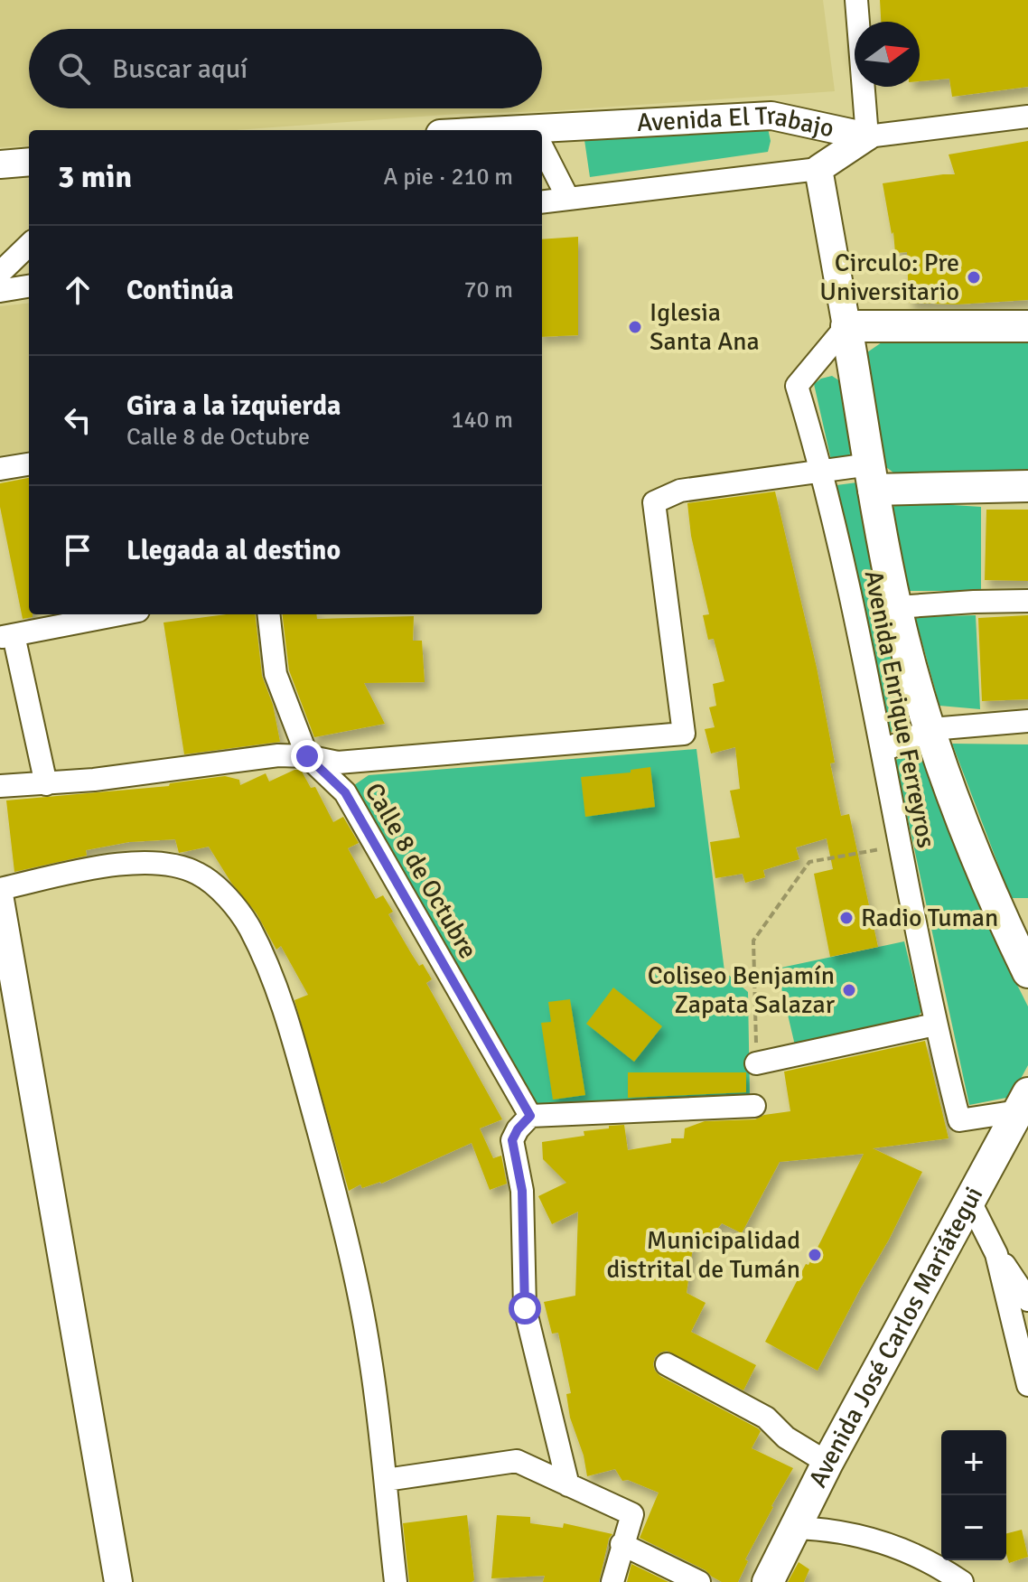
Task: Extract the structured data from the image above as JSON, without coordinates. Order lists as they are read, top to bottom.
{
  "streets": {
    "main road": ["Avenida José Carlos Mariátegui"],
    "street": ["Avenida El Trabajo", "Avenida Enrique Ferreyros", "Calle 8 de Octubre"]
  },
  "crossings": [
    ["Avenida Enrique Ferreyros", "Avenida José Carlos Mariátegui"]
  ],
  "places": [
    "Circulo: Pre Universitario",
    "Iglesia Santa Ana",
    "Radio Tuman",
    "Coliseo Benjamín Zapata Salazar",
    "Municipalidad distrital de Tumán"
  ],
  "north": "right",
  "page": {
    "search": "Buscar aquí",
    "heading": ["3 min", "A pie · 210 m"],
    "list": [
      ["Continúa", "70 m"],
      ["Gira a la izquierda", "Calle 8 de Octubre", "140 m"],
      "Llegada al destino"
    ],
    "map_buttons": ["+", "−"]
  }
}
